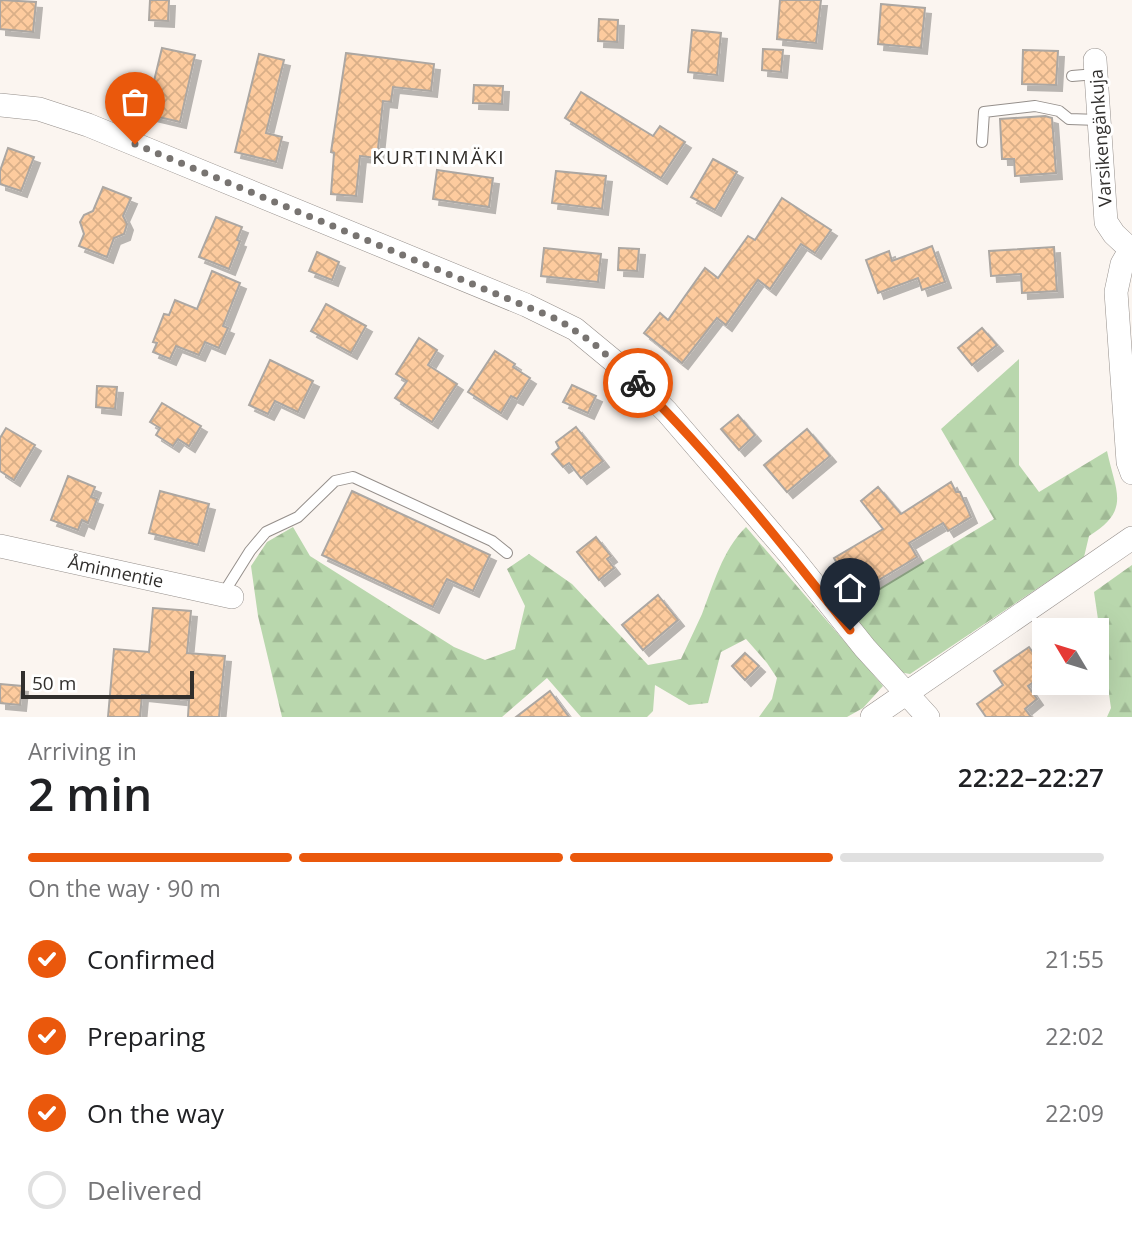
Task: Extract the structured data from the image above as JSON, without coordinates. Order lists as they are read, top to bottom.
{
  "streets": {
    "street": ["Varsikengänkuja", "Åminnentie"]
  },
  "districts": ["KURTINMÄKI"],
  "scale_bar": "50 m",
  "north": "top left",
  "page": {
    "scale": "50 m",
    "heading": ["2 min", "Arriving in", "22:22–22:27"],
    "bar": "On the way · 90 m",
    "list": [
      ["Confirmed", "21:55"],
      ["Preparing", "22:02"],
      ["On the way", "22:09"],
      "Delivered"
    ]
  }
}
